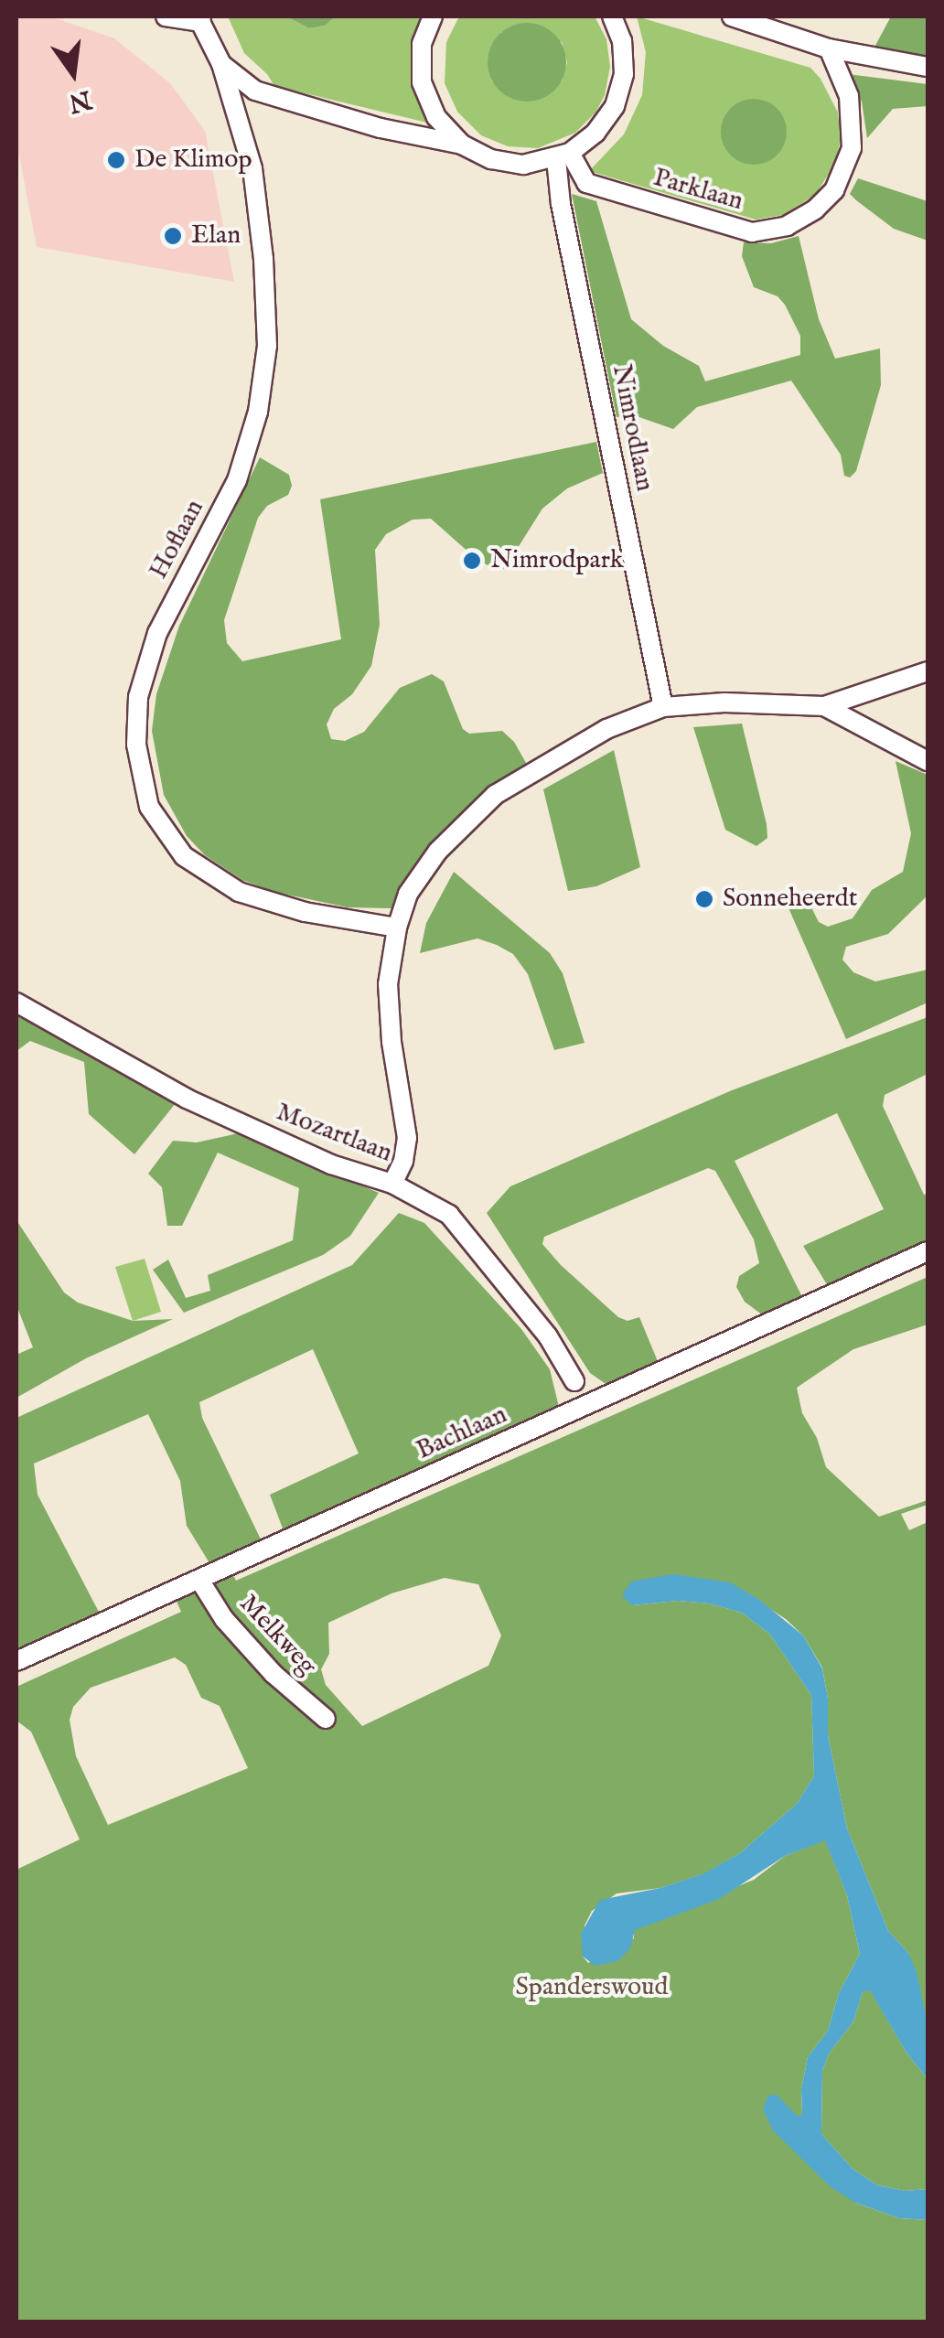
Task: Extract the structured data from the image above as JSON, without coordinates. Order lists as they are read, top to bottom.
{
  "streets": {
    "street": [
      "Parklaan",
      "Nimrodlaan",
      "Hoflaan",
      "Mozartlaan",
      "Bachlaan",
      "Melkweg"
    ]
  },
  "crossings": [
    ["Parklaan", "Nimrodlaan"],
    ["Bachlaan", "Melkweg"]
  ],
  "parks": ["Spanderswoud"],
  "places": [
    "De Klimop",
    "Elan",
    "Nimrodpark",
    "Sonneheerdt"
  ],
  "north": "bottom"
}
